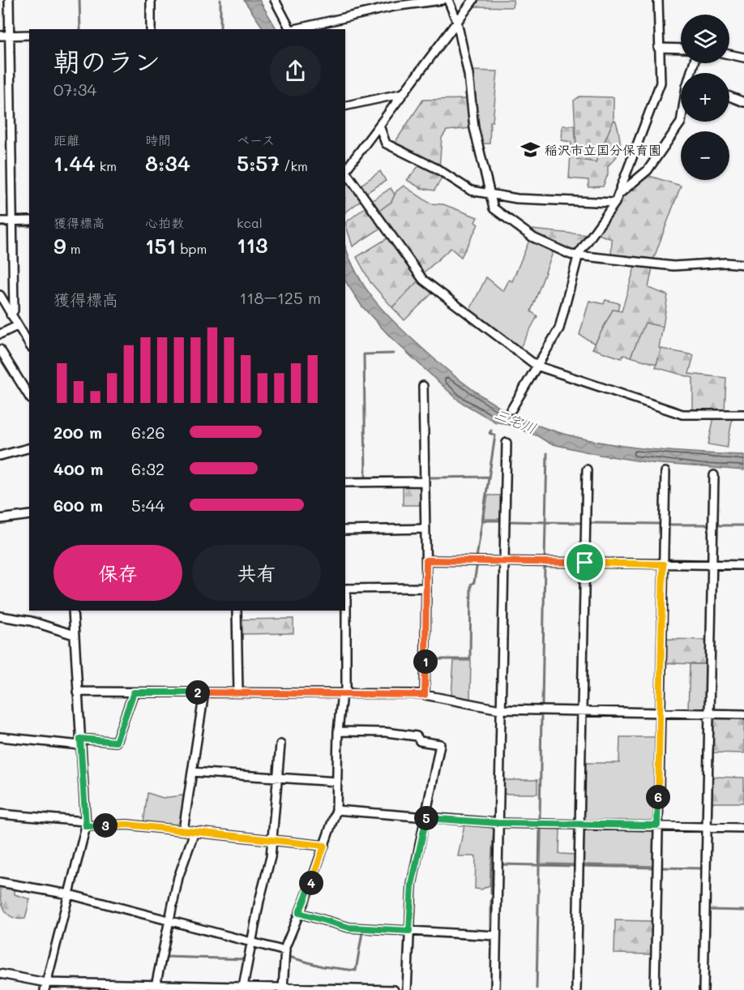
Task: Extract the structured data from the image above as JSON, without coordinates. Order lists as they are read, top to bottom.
{
  "water": ["三宅川"],
  "places": {
    "school or university": ["稲沢市立国分保育園"]
  },
  "page": {
    "map_buttons": ["+", "−"],
    "heading": ["朝のラン", "07:34"],
    "stats": [
      ["距離", "1.44 km"],
      ["時間", "8:34"],
      ["ペース", "5:57 /km"],
      ["獲得標高", "9 m"],
      ["心拍数", "151 bpm"],
      ["kcal", "113"]
    ],
    "chart": ["獲得標高", "118–125 m"],
    "list": [
      {
        "name": "200 m",
        "note": "6:26"
      },
      {
        "name": "400 m",
        "note": "6:32"
      },
      {
        "name": "600 m",
        "note": "5:44"
      }
    ],
    "buttons": ["保存", "共有"],
    "pins": [
      "1",
      "2",
      "6",
      "5",
      "3",
      "4"
    ]
  }
}
